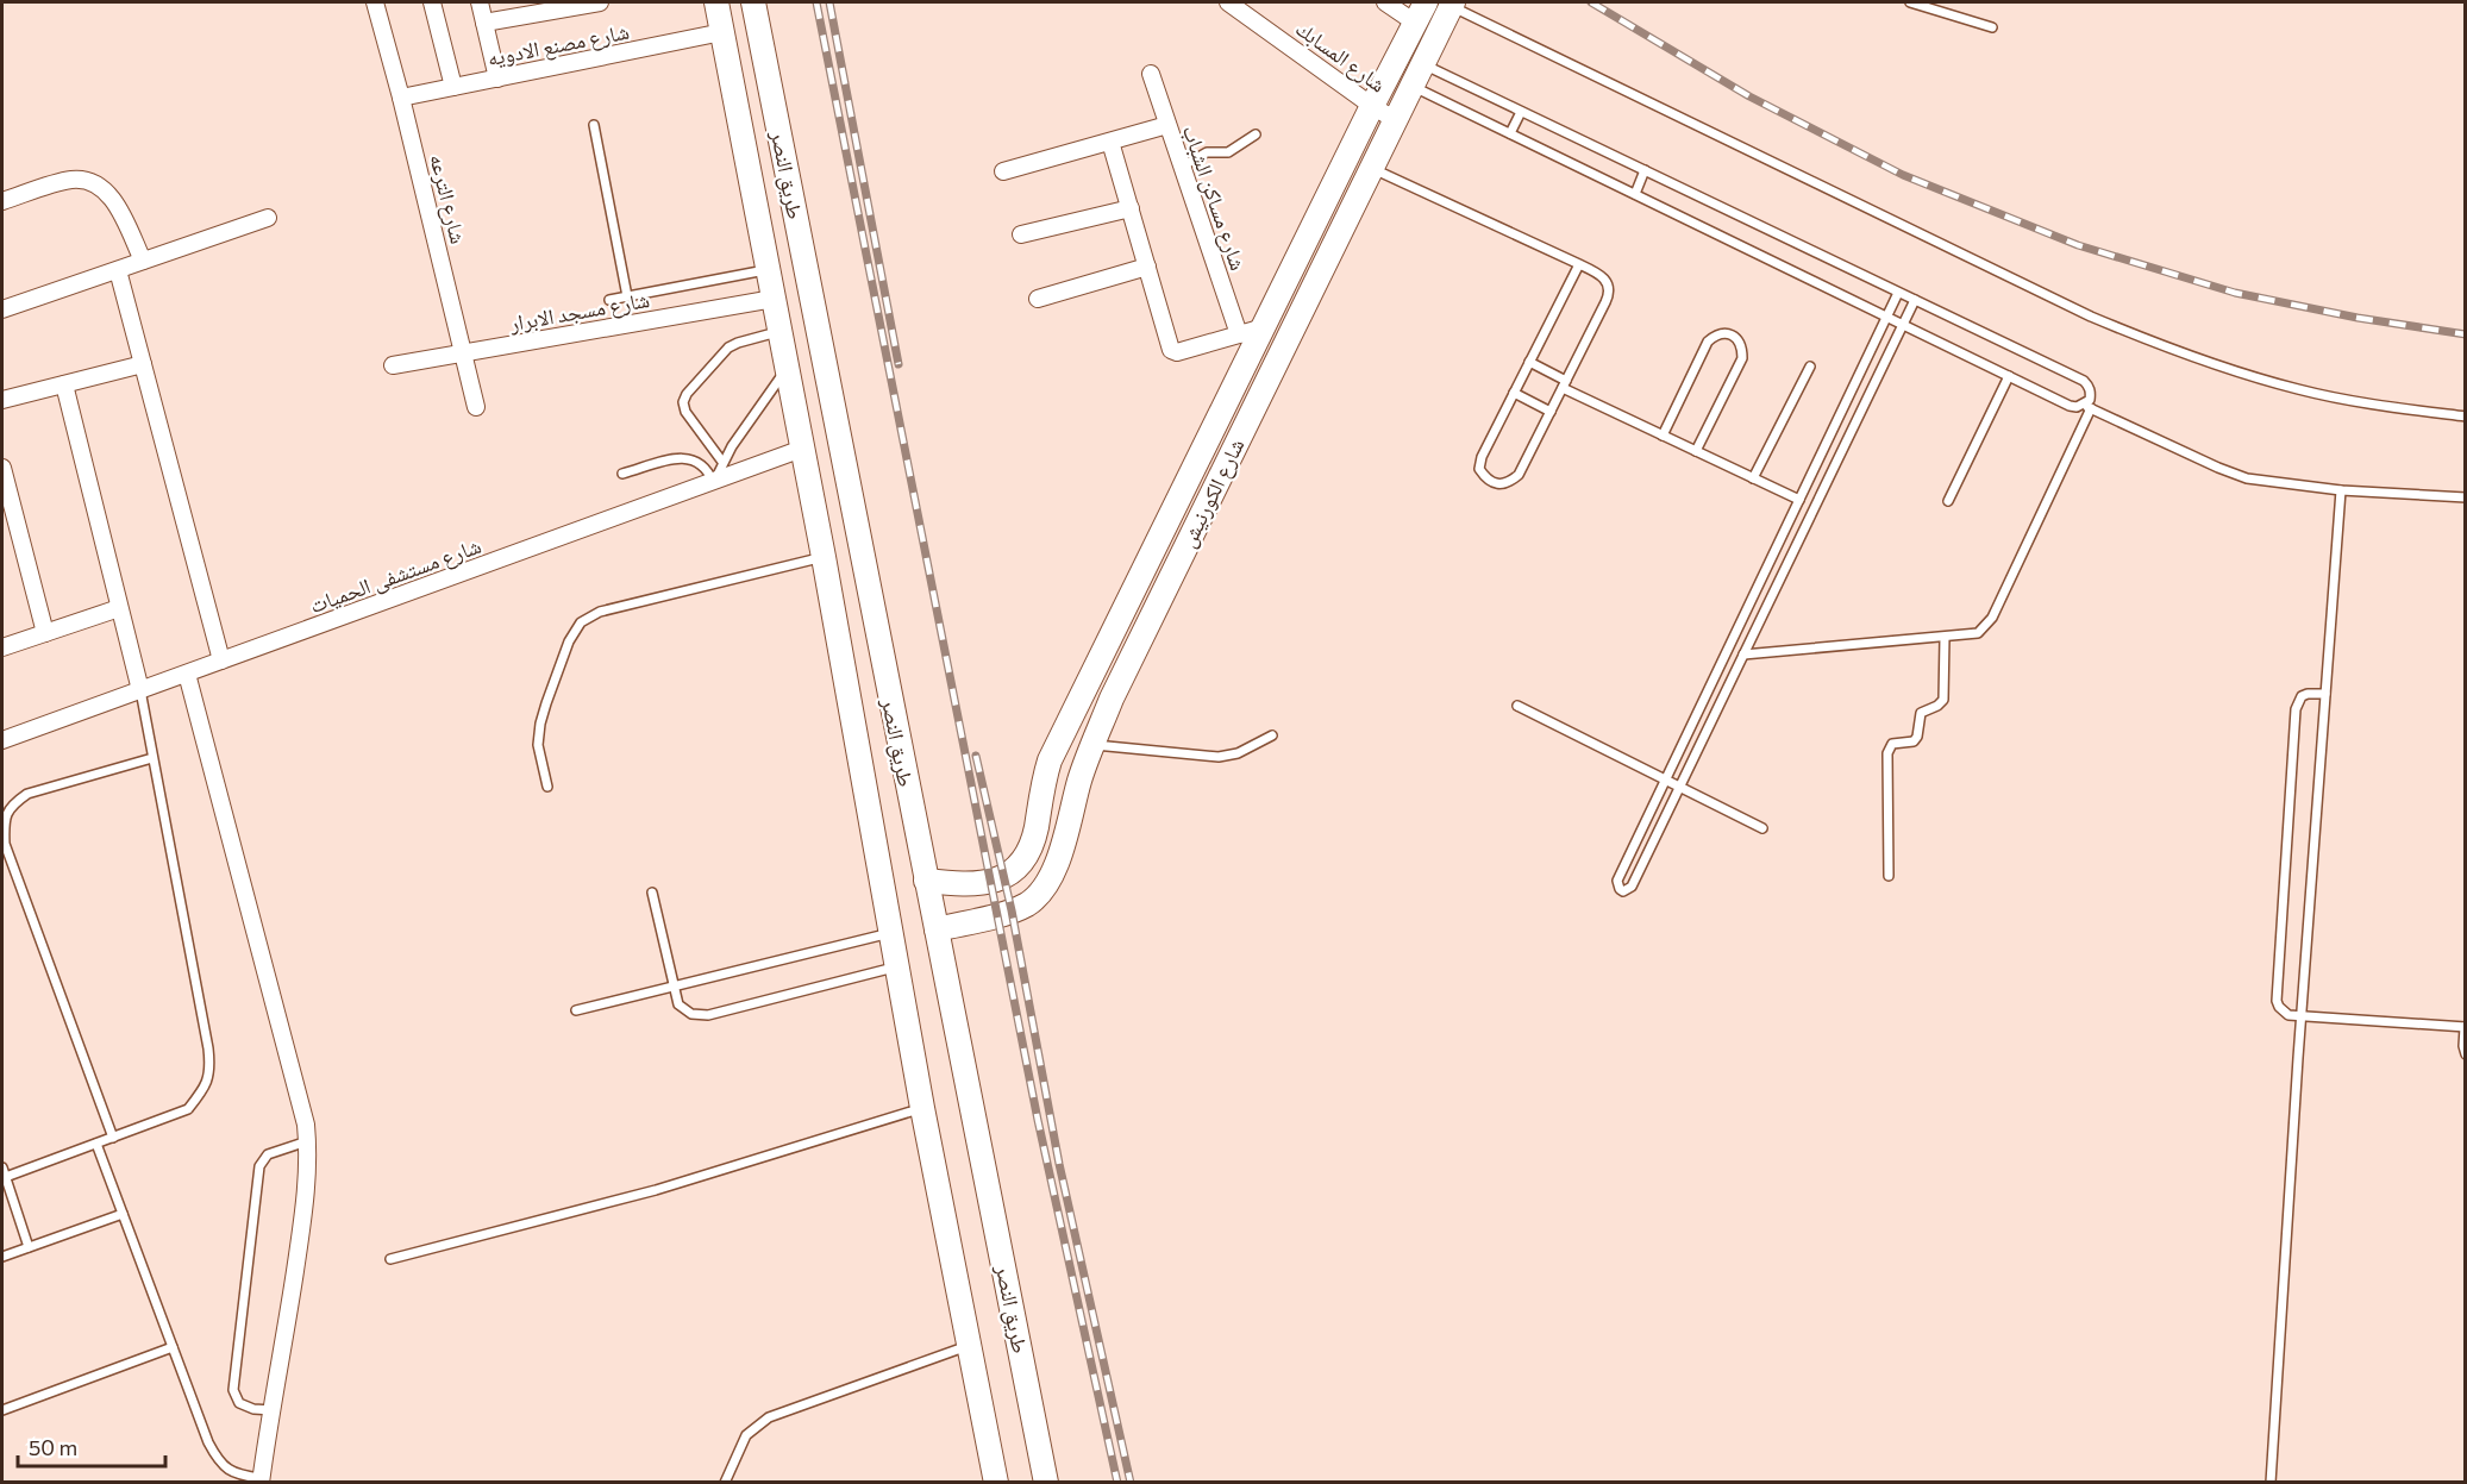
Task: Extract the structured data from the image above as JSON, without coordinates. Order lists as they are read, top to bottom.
{
  "streets": {
    "main road": ["طريق النصر", "شارع الكورنيش"],
    "street": [
      "شارع مصنع الادويه",
      "شارع المسابك",
      "شارع مساكن الشباب",
      "شارع الترعه",
      "شارع مسجد الابرار",
      "شارع مستشفى الحميات"
    ]
  },
  "crossings": [
    ["شارع مصنع الادويه", "طريق النصر"],
    ["شارع مصنع الادويه", "شارع الترعه"],
    ["شارع المسابك", "شارع الكورنيش"],
    ["طريق النصر", "شارع مسجد الابرار"],
    ["طريق النصر", "شارع الكورنيش"],
    ["طريق النصر", "شارع مستشفى الحميات"],
    ["شارع الترعه", "شارع مسجد الابرار"]
  ],
  "scale_bar": "50 m"
}
